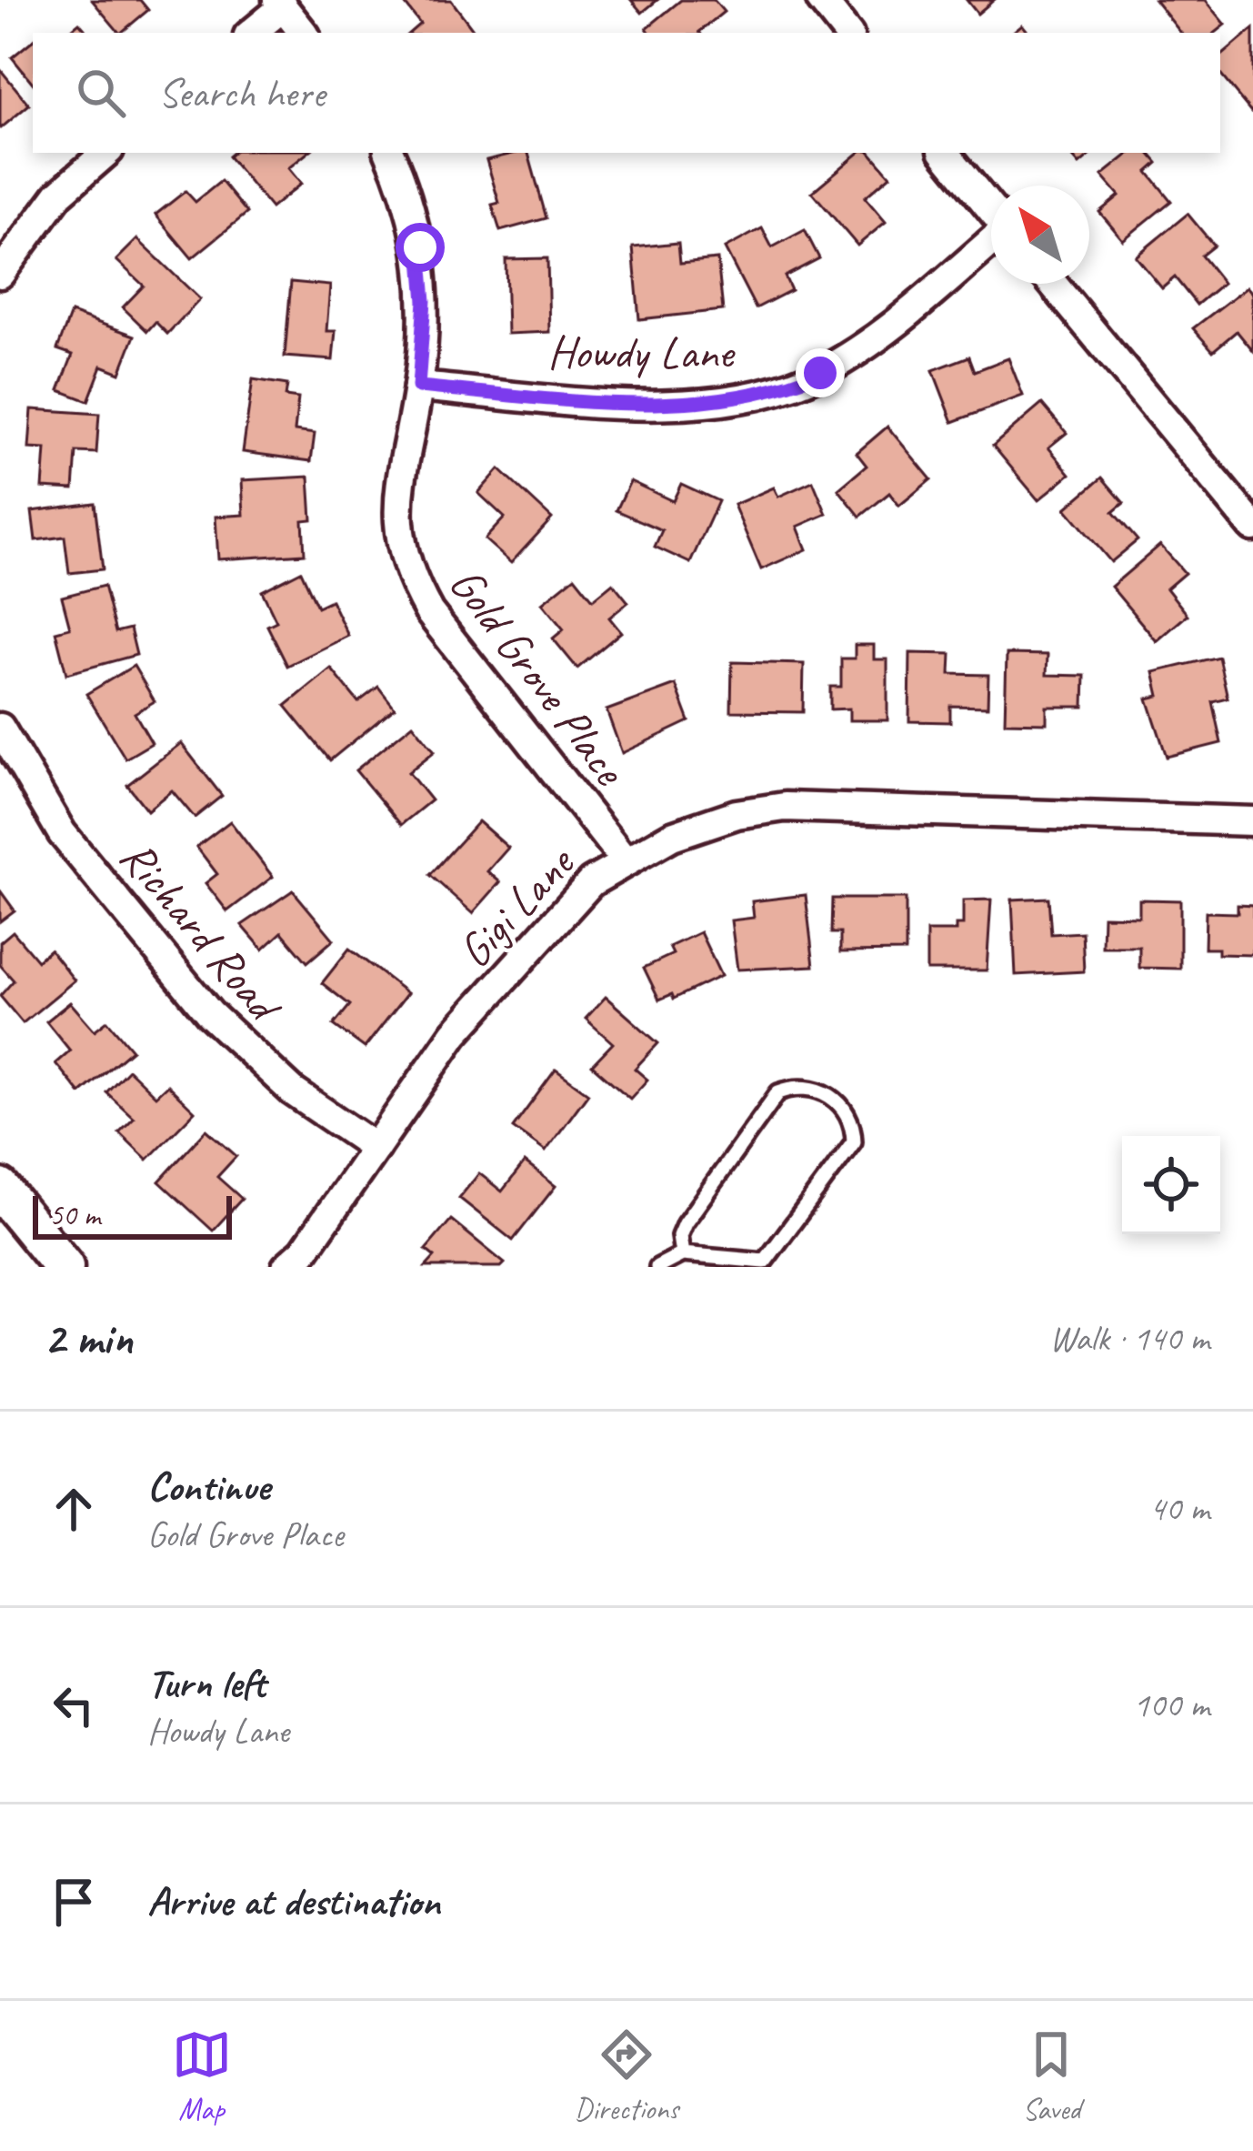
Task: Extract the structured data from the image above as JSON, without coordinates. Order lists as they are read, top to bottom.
{
  "streets": {
    "street": [
      "Howdy Lane",
      "Gold Grove Place",
      "Gigi Lane",
      "Richard Road"
    ]
  },
  "crossings": [
    ["Howdy Lane", "Gold Grove Place"],
    ["Gold Grove Place", "Gigi Lane"],
    ["Gigi Lane", "Richard Road"]
  ],
  "scale_bar": "50 m",
  "north": "top left",
  "page": {
    "search": "Search here",
    "scale": "50 m",
    "heading": ["2 min", "Walk · 140 m"],
    "list": [
      ["Continue", "Gold Grove Place", "40 m"],
      ["Turn left", "Howdy Lane", "100 m"],
      "Arrive at destination"
    ],
    "nav": ["Map", "Directions", "Saved"]
  }
}
